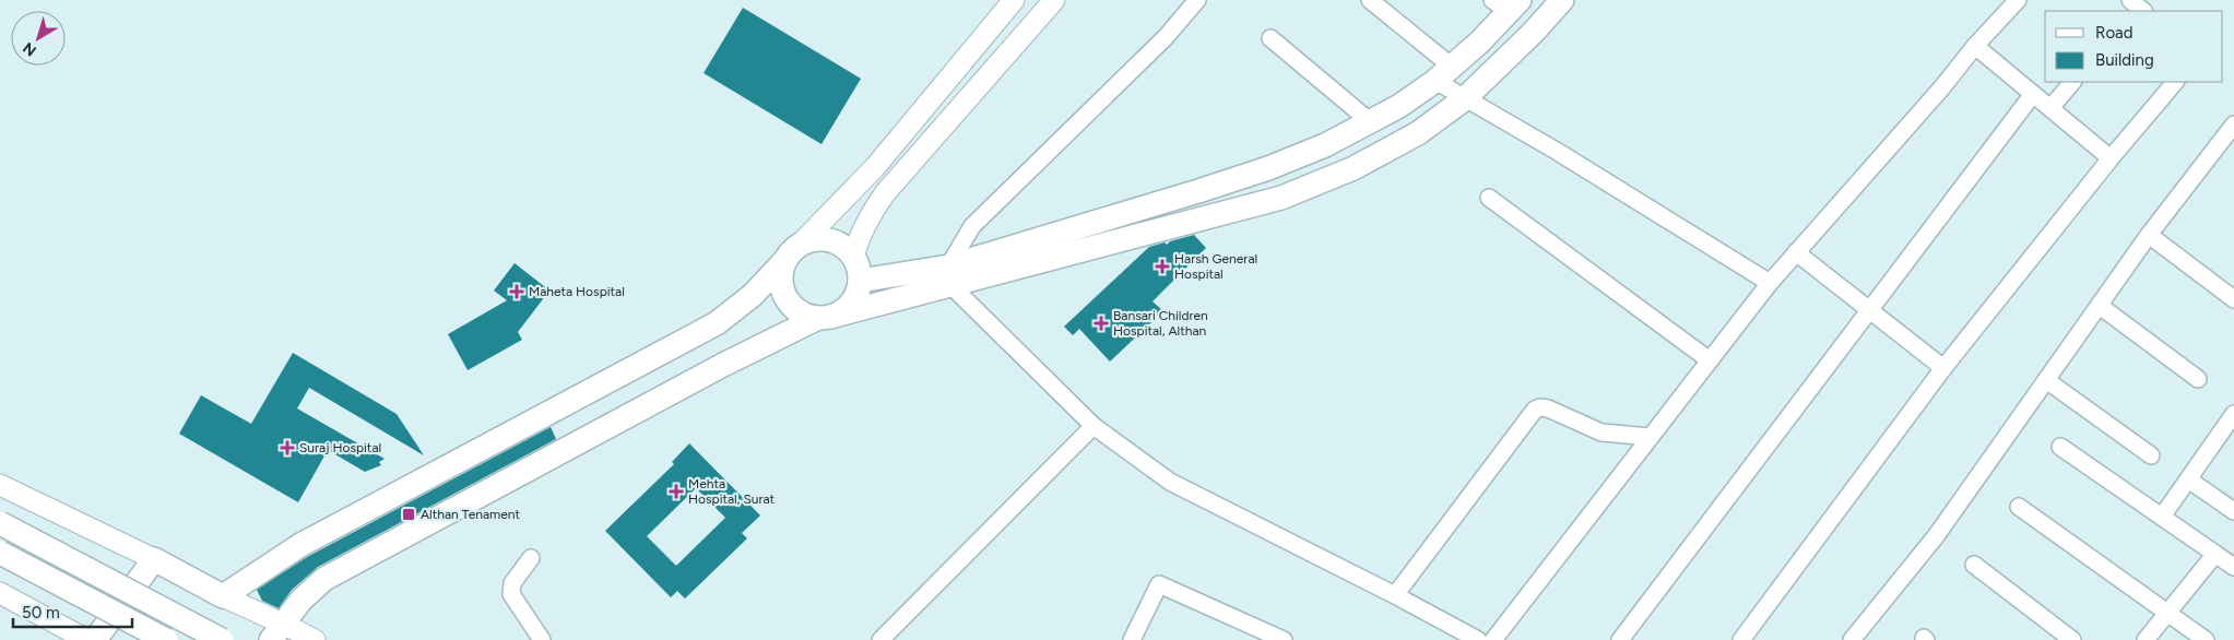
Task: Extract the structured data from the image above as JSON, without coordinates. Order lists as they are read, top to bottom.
{
  "places": {
    "health": [
      "Harsh General Hospital",
      "Maheta Hospital",
      "Bansari Children Hospital, Althan",
      "Suraj Hospital",
      "Mehta Hospital, Surat"
    ],
    "transit": ["Althan Tenament"]
  },
  "legend": ["Road", "Building"],
  "scale_bar": "50 m",
  "north": "bottom left"
}
